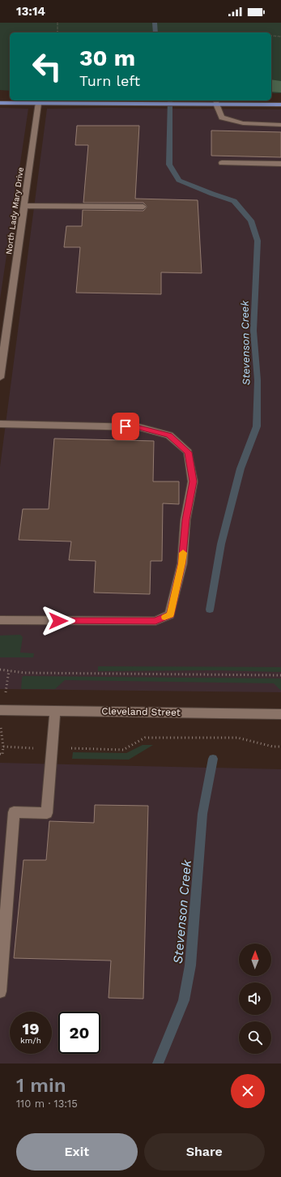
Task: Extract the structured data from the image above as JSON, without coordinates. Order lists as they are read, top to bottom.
{
  "streets": {
    "street": ["North Lady Mary Drive", "Cleveland Street"]
  },
  "water": ["Stevenson Creek"],
  "north": "top",
  "page": {
    "status": "13:14",
    "turn": ["30 m", "Turn left"],
    "speed": "19 km/h",
    "limit": "20",
    "heading": ["1 min", "110 m · 13:15"],
    "buttons": ["Exit", "Share"]
  }
}
